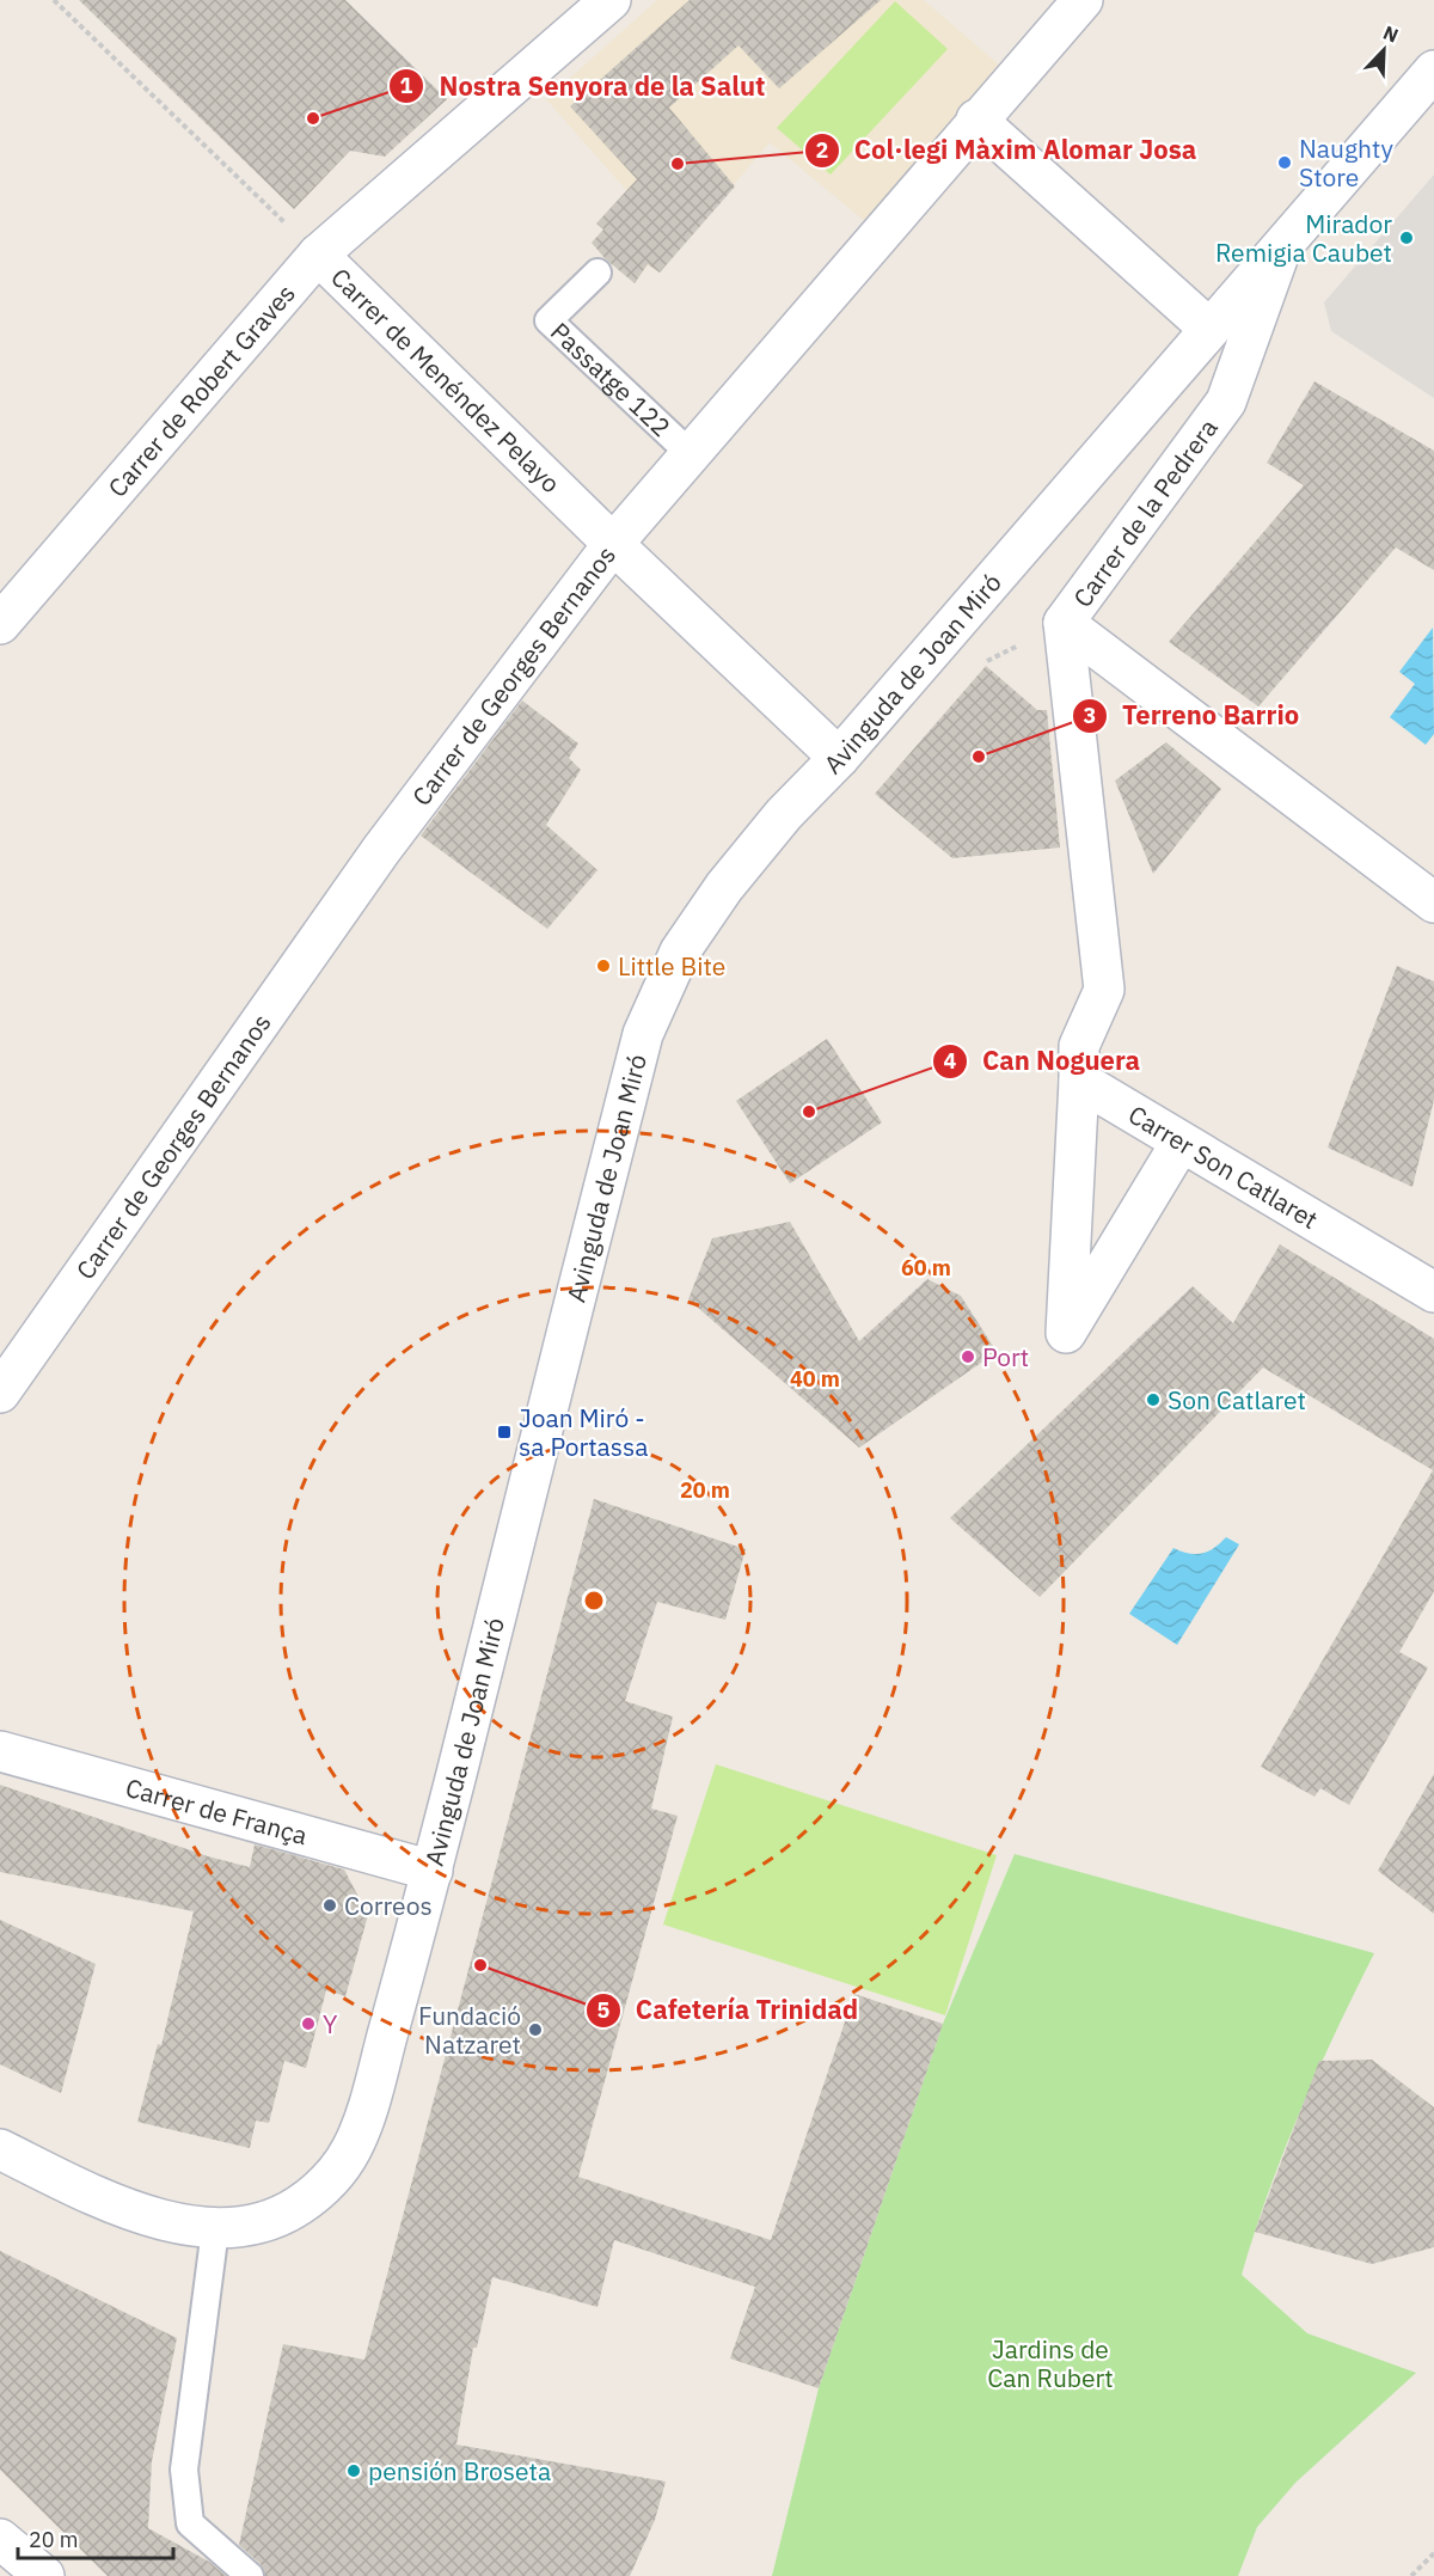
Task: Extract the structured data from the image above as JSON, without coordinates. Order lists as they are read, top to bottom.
{
  "streets": {
    "street": [
      "Carrer de Menéndez Pelayo",
      "Carrer de Robert Graves",
      "Carrer de la Pedrera",
      "Avinguda de Joan Miró",
      "Carrer de Georges Bernanos",
      "Carrer Son Catlaret",
      "Carrer de França"
    ],
    "lane": ["Passatge 122"]
  },
  "crossings": [
    ["Passatge 122", "Carrer de Georges Bernanos"],
    ["Carrer de Menéndez Pelayo", "Carrer de Robert Graves"],
    ["Carrer de Menéndez Pelayo", "Avinguda de Joan Miró"],
    ["Carrer de Menéndez Pelayo", "Carrer de Georges Bernanos"],
    ["Carrer de la Pedrera", "Avinguda de Joan Miró"],
    ["Avinguda de Joan Miró", "Carrer de França"]
  ],
  "parks": ["Jardins de Can Rubert"],
  "places": {
    "other": [
      "Nostra Senyora de la Salut",
      "Naughty Store",
      "Col·legi Màxim Alomar Josa",
      "Mirador Remigia Caubet",
      "Terreno Barrio",
      "Little Bite",
      "Can Noguera",
      "Port",
      "Son Catlaret",
      "Correos",
      "Cafetería Trinidad",
      "Y",
      "Fundació Natzaret",
      "pensión Broseta"
    ],
    "transit": ["Joan Miró - sa Portassa"]
  },
  "scale_bar": "20 m",
  "north": "top right",
  "rings": ["60 m", "40 m", "20 m"]
}
